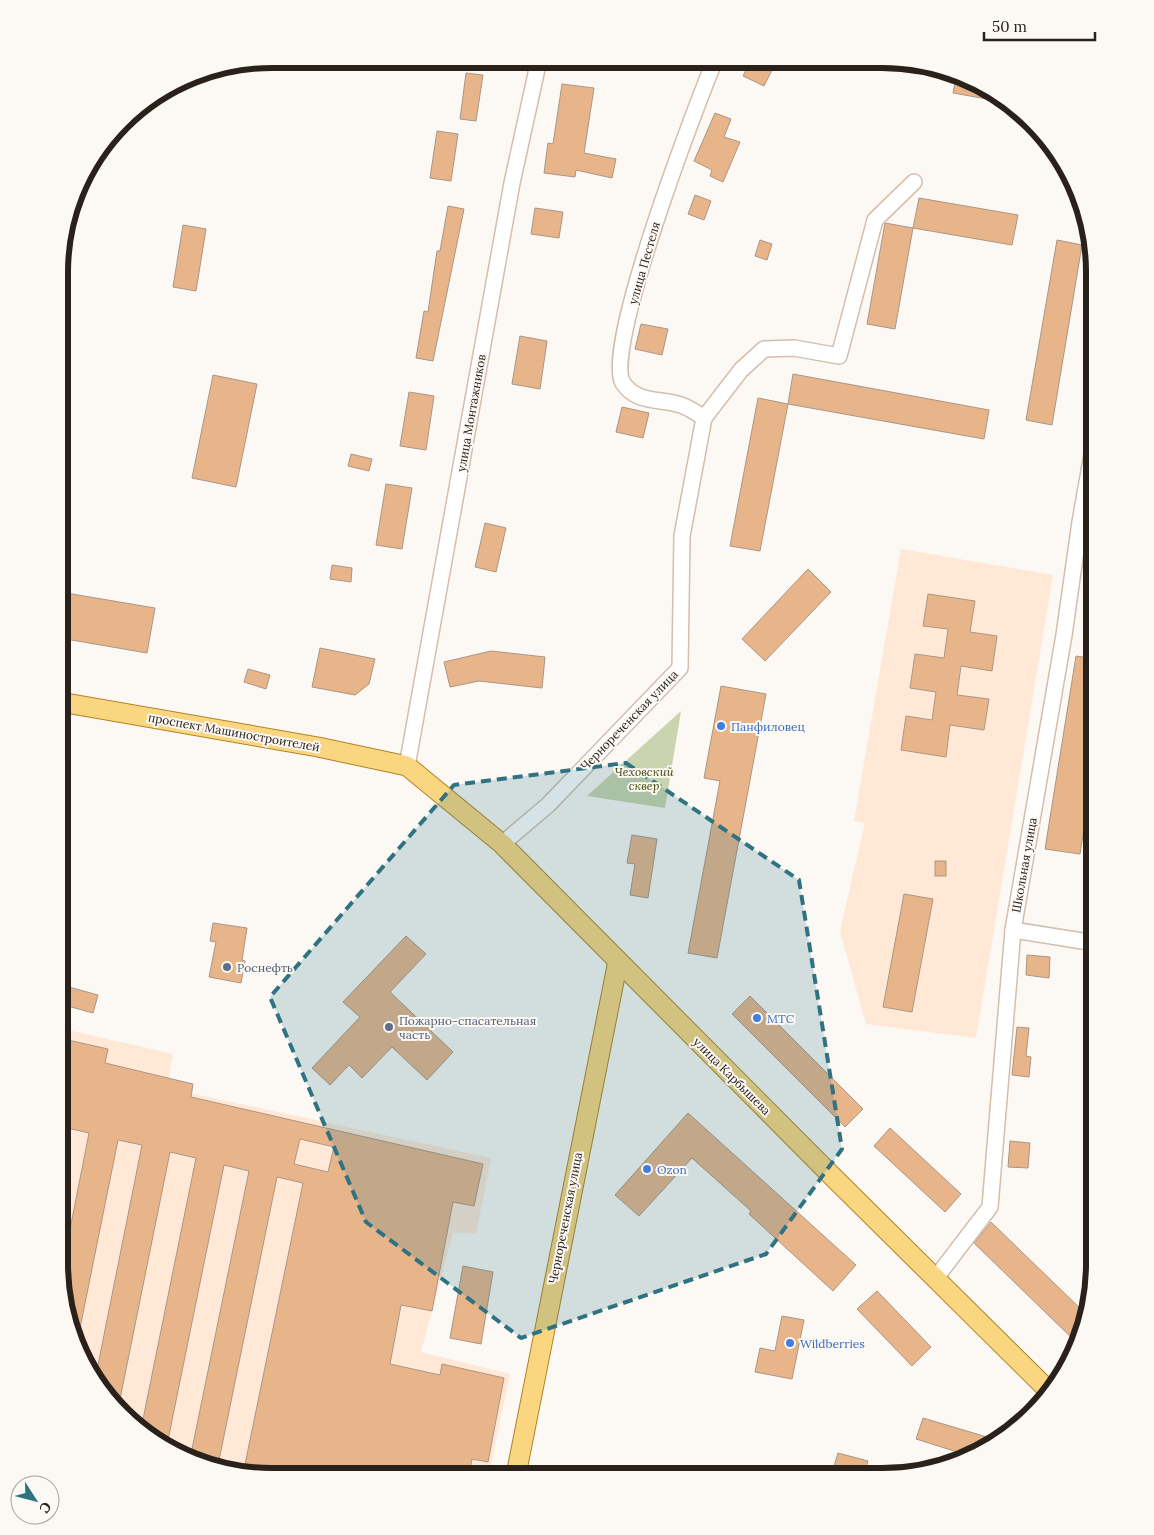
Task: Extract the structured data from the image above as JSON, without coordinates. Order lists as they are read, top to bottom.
{
  "streets": {
    "main road": ["Чернореченская улица", "проспект Машиностроителей", "улица Карбышева"],
    "street": ["улица Пестеля", "улица Монтажников", "Школьная улица"]
  },
  "crossings": [
    ["улица Пестеля", "Чернореченская улица"],
    ["улица Монтажников", "проспект Машиностроителей"],
    ["улица Монтажников", "улица Карбышева"],
    ["Чернореченская улица", "улица Карбышева"],
    ["проспект Машиностроителей", "улица Карбышева"],
    ["Школьная улица", "улица Карбышева"]
  ],
  "parks": ["Чеховский сквер"],
  "places": [
    "Панфиловец",
    "Роснефть",
    "МТС",
    "Пожарно-спасательная часть",
    "Ozon",
    "Wildberries"
  ],
  "scale_bar": "50 m",
  "north": "bottom right"
}
